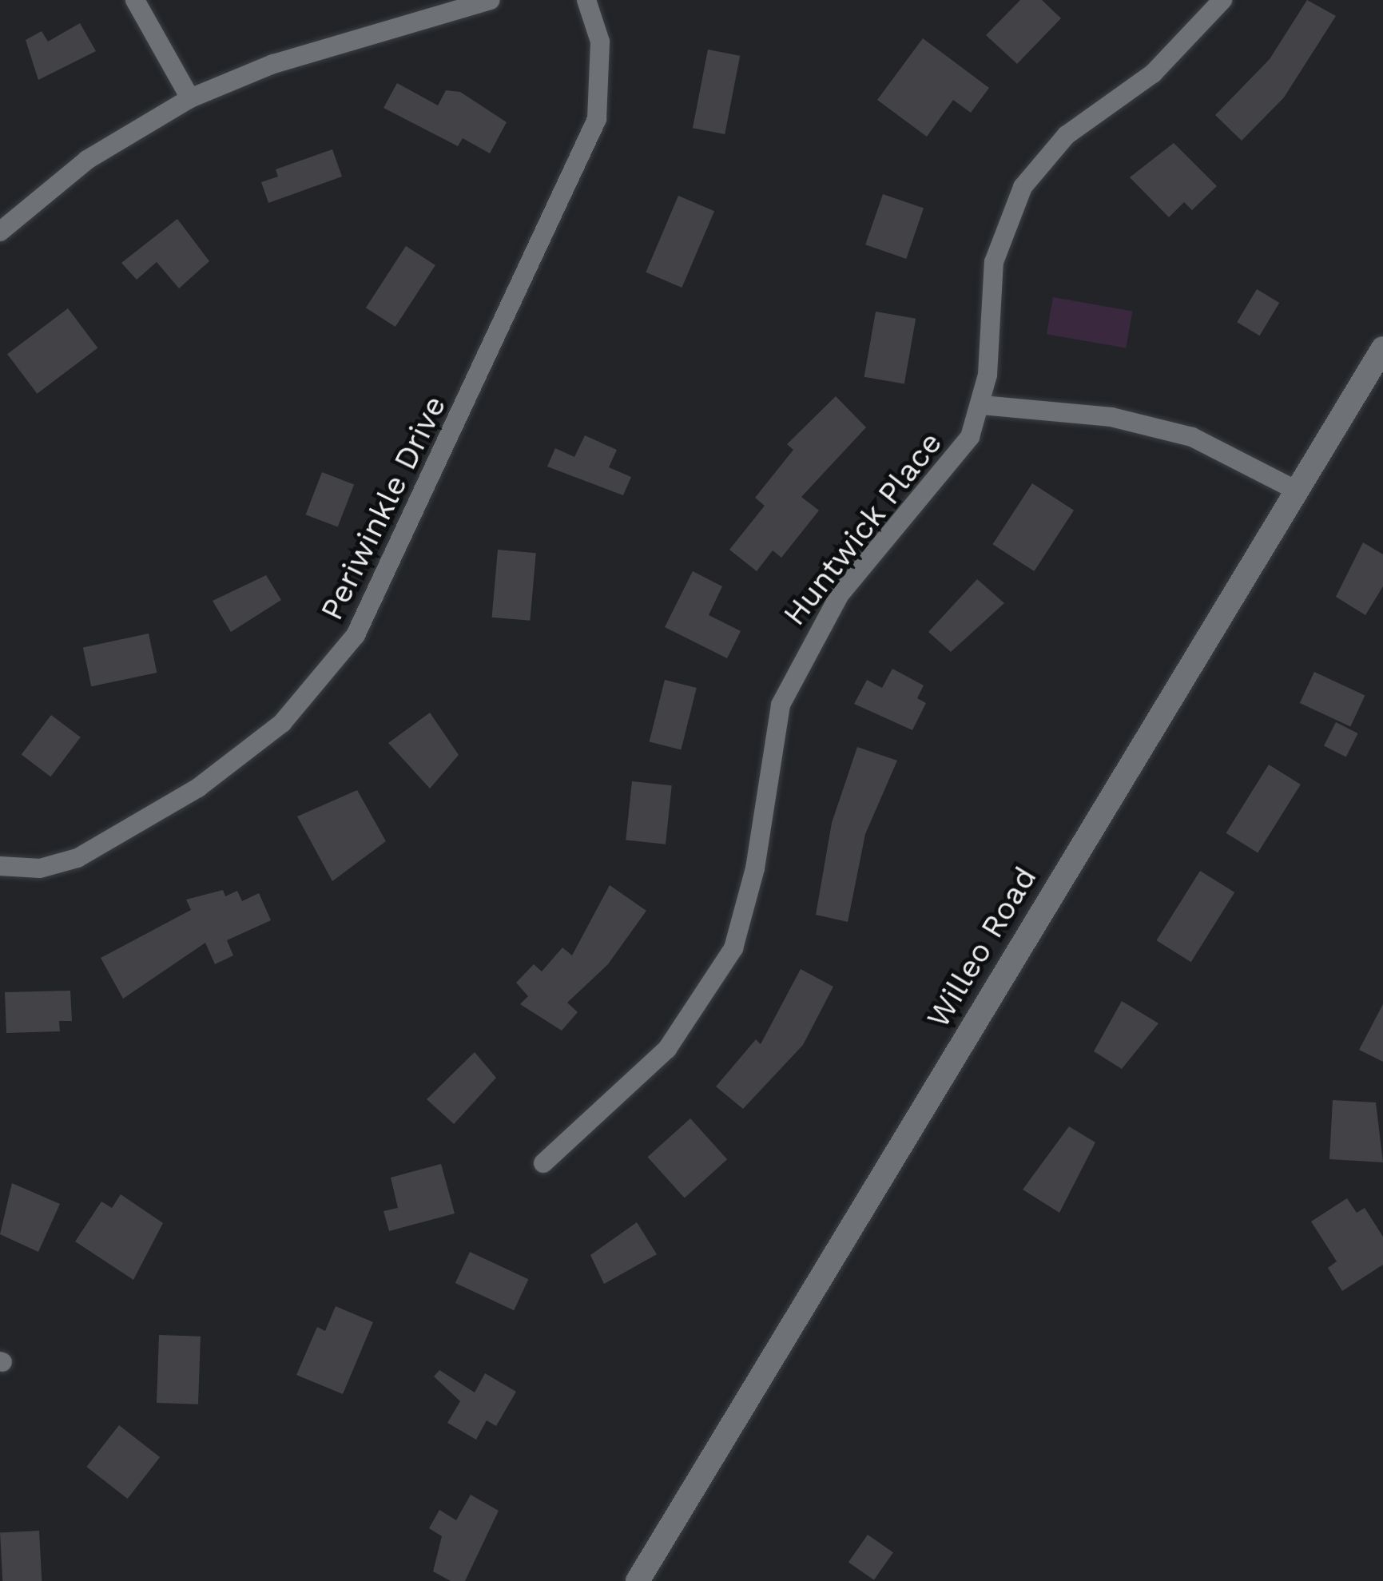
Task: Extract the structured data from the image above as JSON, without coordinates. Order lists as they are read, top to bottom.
{
  "streets": {
    "street": ["Periwinkle Drive", "Huntwick Place", "Willeo Road"]
  }
}
